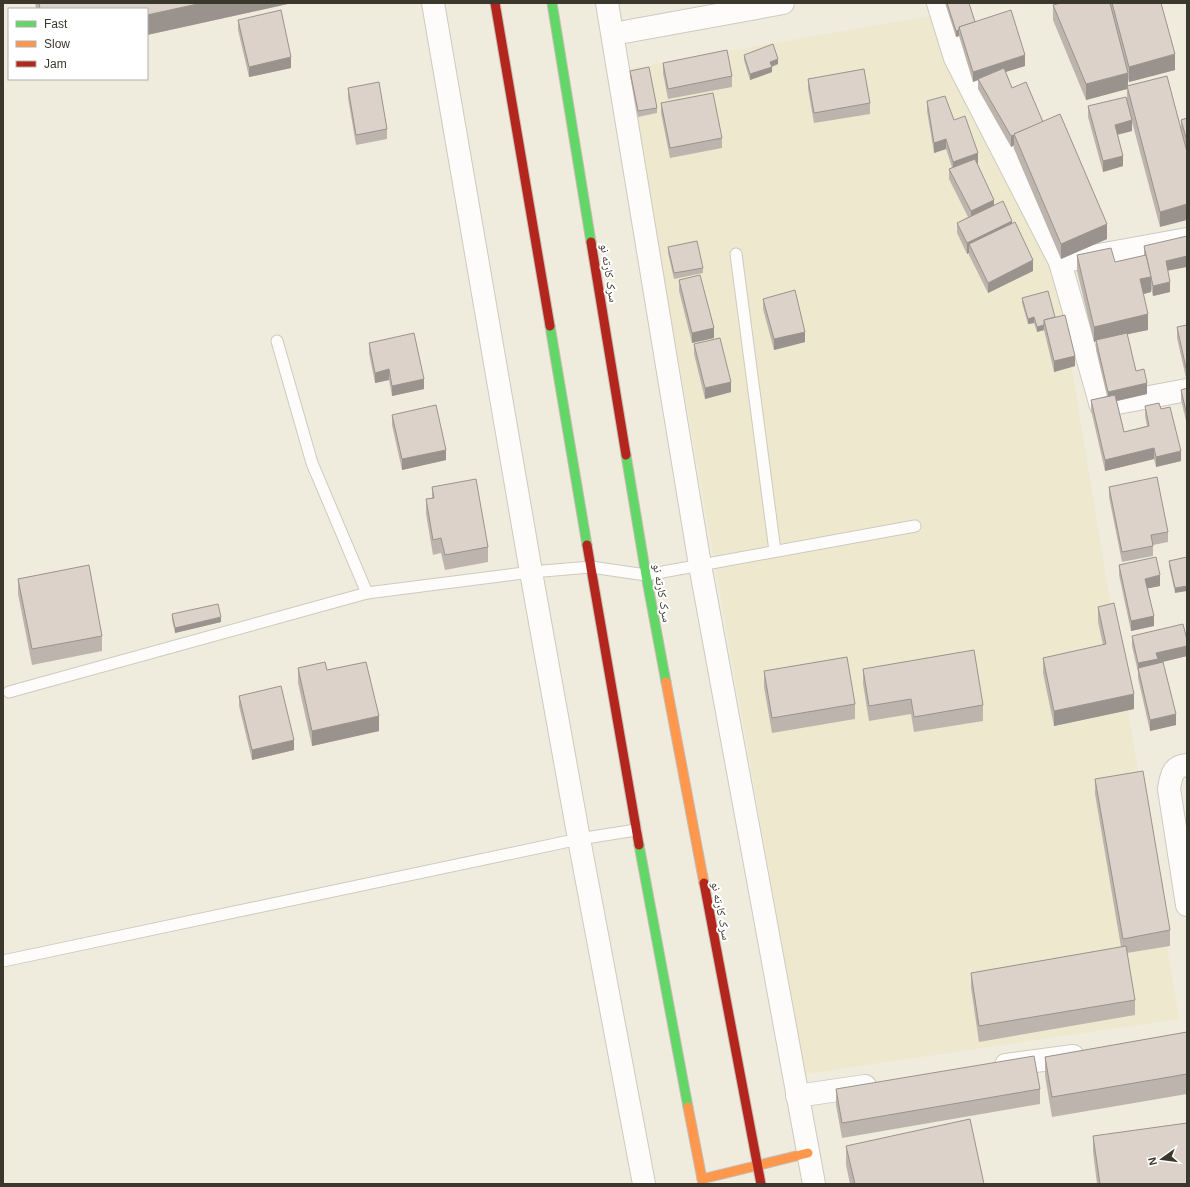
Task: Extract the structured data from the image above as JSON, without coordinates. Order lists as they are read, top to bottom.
{
  "streets": {
    "highway": ["سرک کارته نو"]
  },
  "legend": ["Fast", "Slow", "Jam"],
  "north": "left"
}
